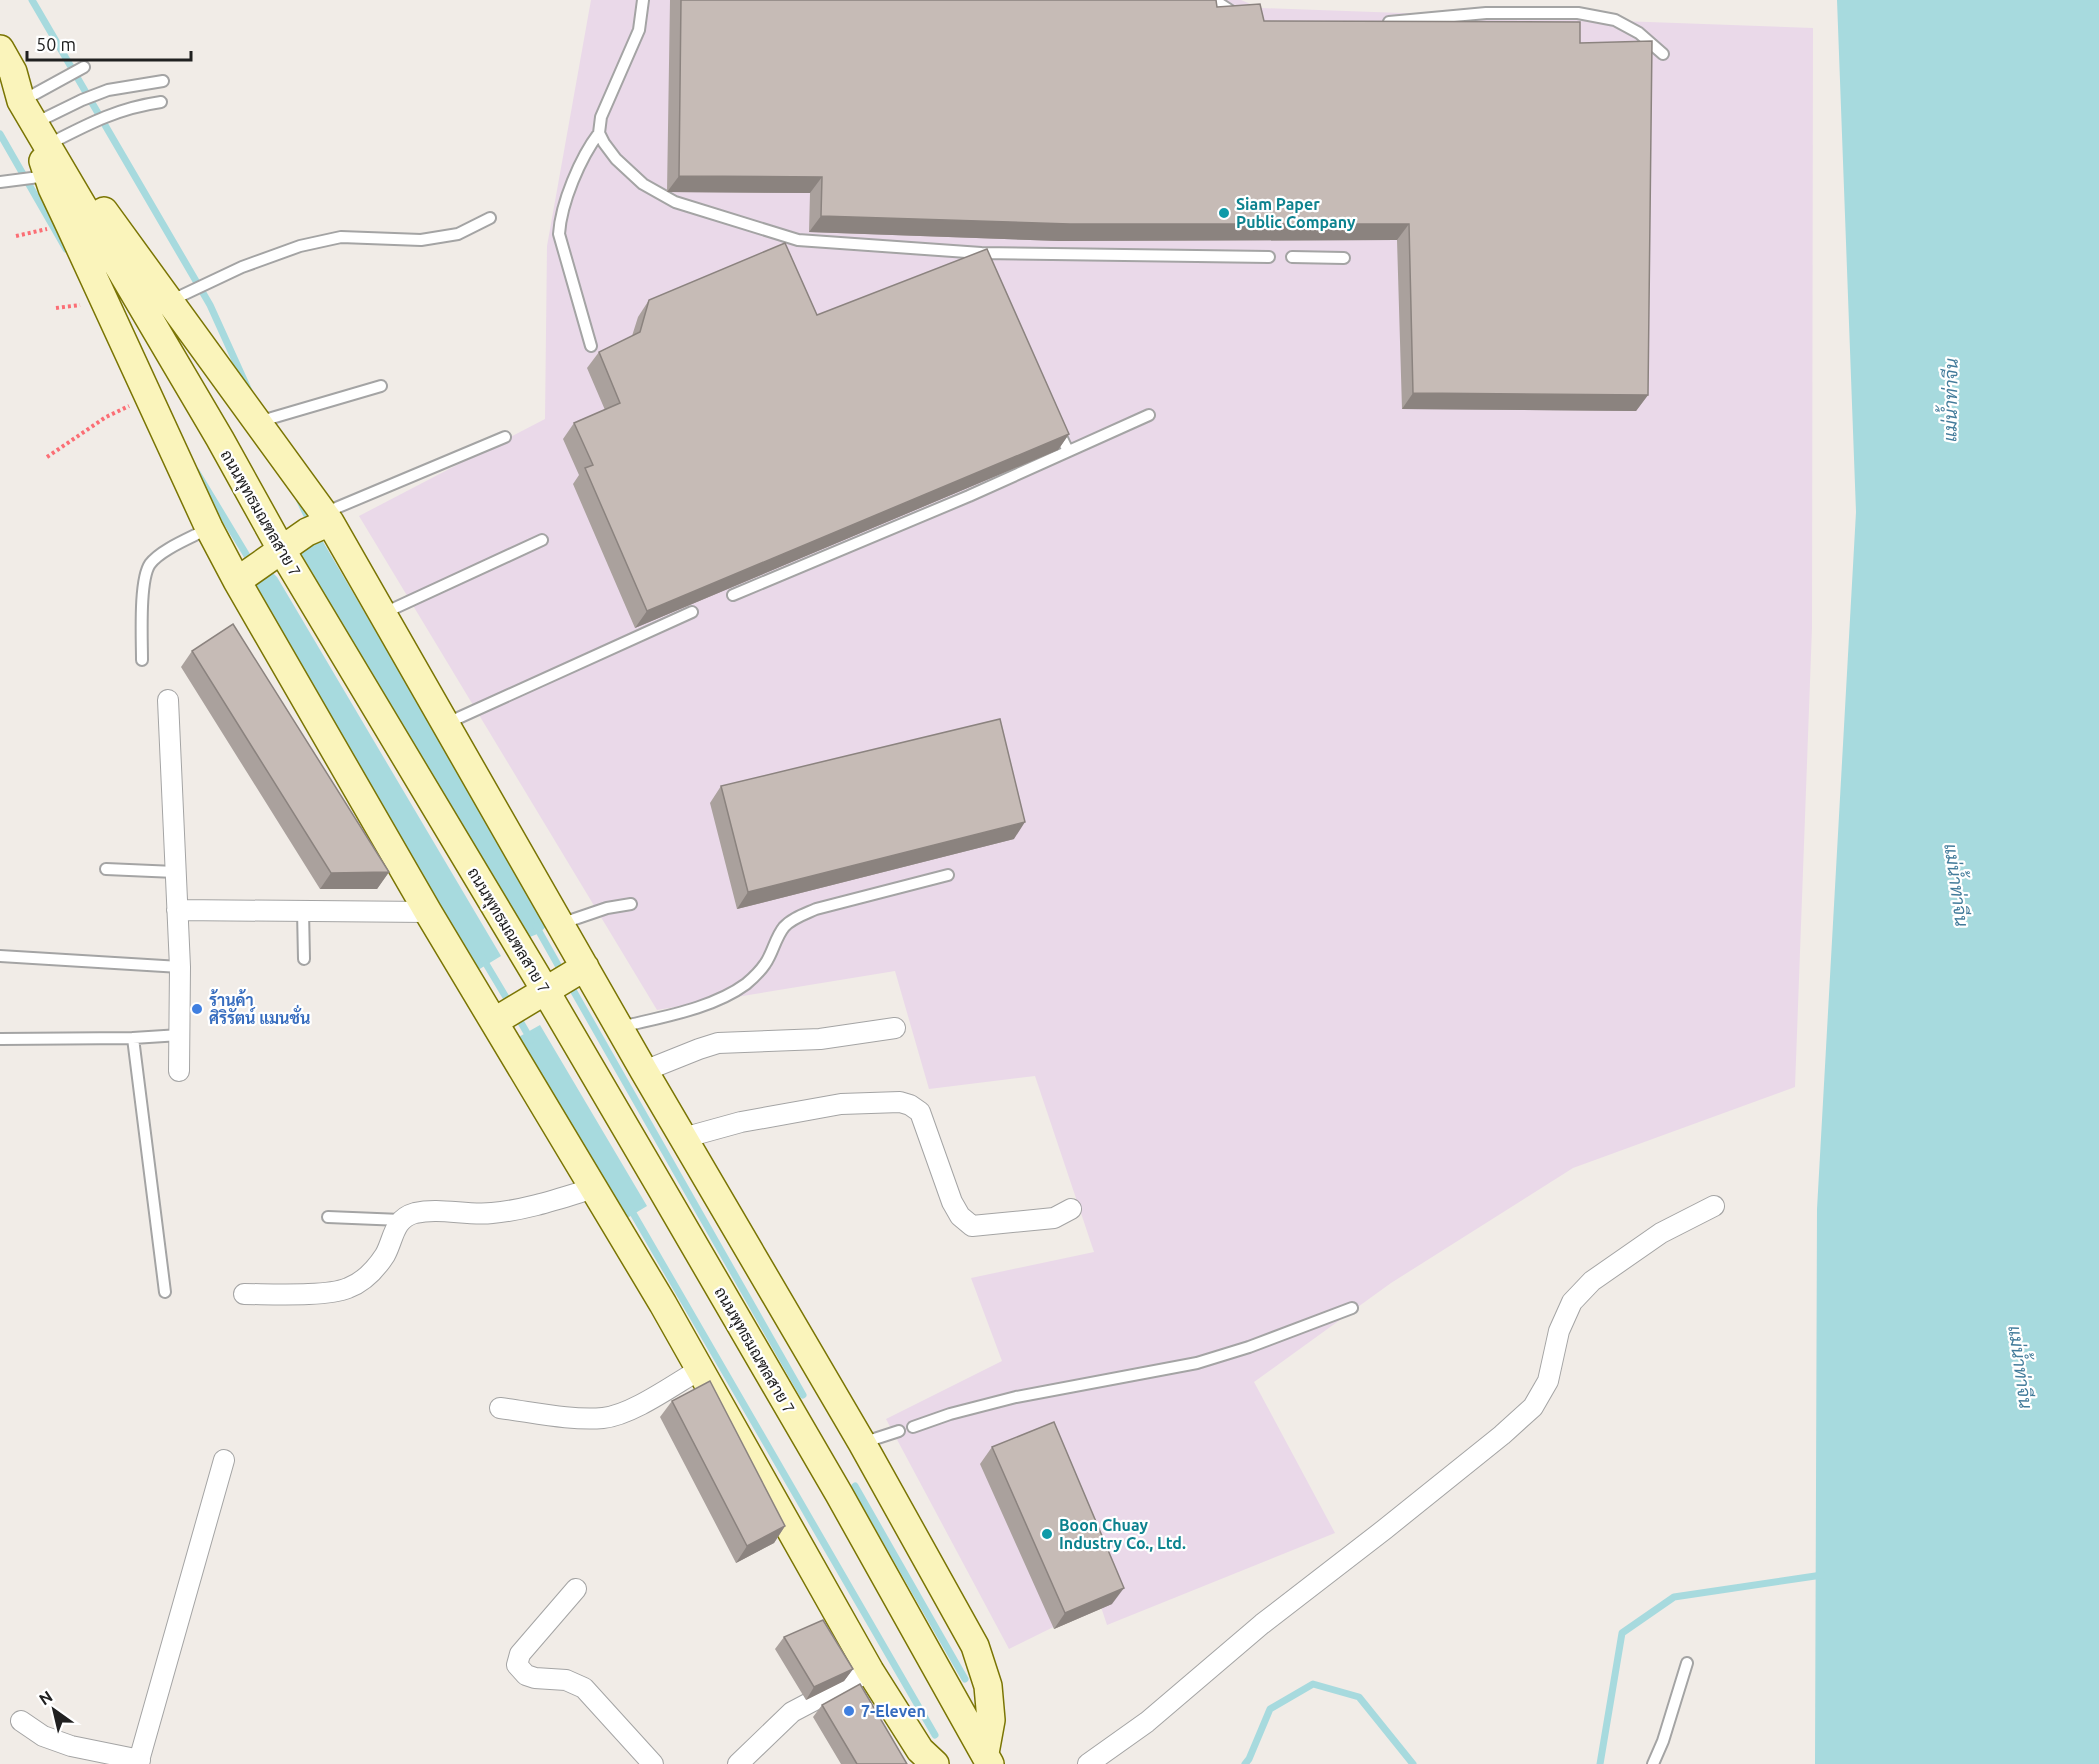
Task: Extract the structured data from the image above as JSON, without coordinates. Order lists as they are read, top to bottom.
{
  "streets": {
    "main road": ["ถนนพุทธมณฑลสาย 7"]
  },
  "water": ["แม่น้ำท่าจีน"],
  "places": [
    "Siam Paper Public Company",
    "ร้านค้า ศิริรัตน์ แมนชั่น",
    "Boon Chuay Industry Co., Ltd.",
    "7-Eleven"
  ],
  "scale_bar": "50 m",
  "north": "top left"
}
